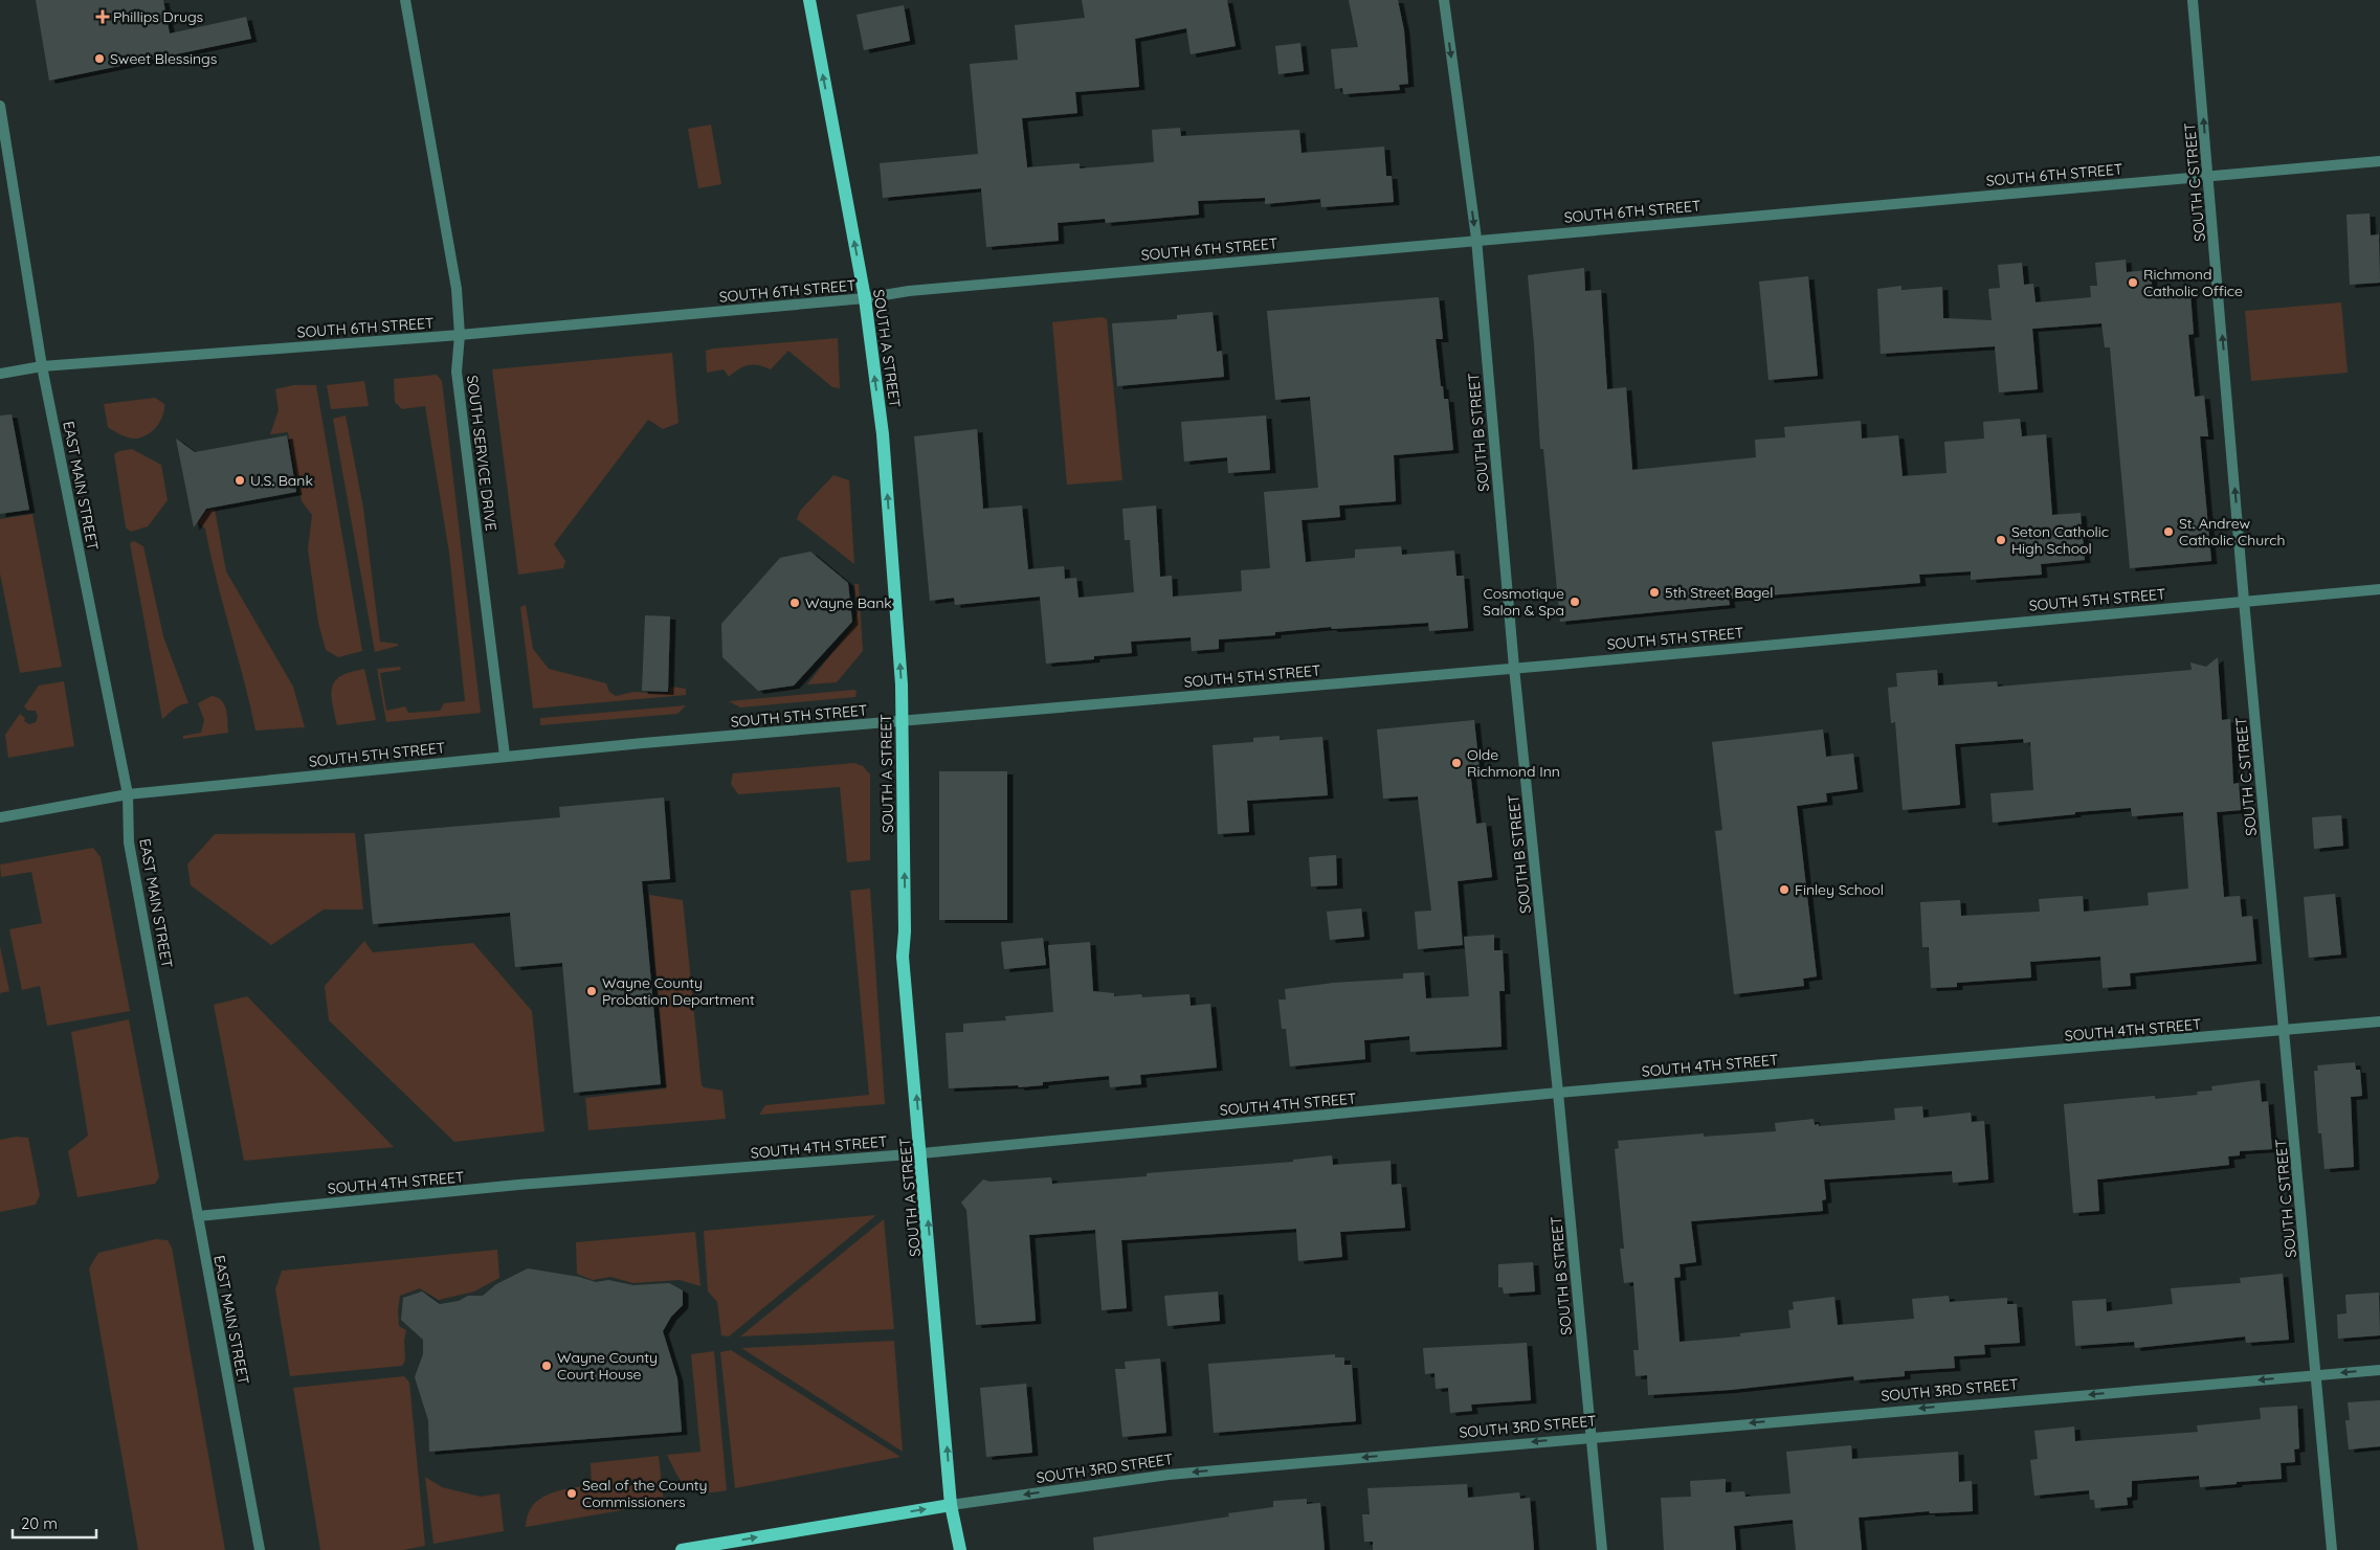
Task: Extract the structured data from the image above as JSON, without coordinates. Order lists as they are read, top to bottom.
{
  "streets": {
    "main road": ["SOUTH A STREET", "SOUTH 3RD STREET"],
    "street": [
      "SOUTH 6TH STREET",
      "SOUTH C STREET",
      "SOUTH B STREET",
      "SOUTH SERVICE DRIVE",
      "EAST MAIN STREET",
      "SOUTH 5TH STREET",
      "SOUTH 4TH STREET"
    ]
  },
  "crossings": [
    ["SOUTH 6TH STREET", "SOUTH C STREET"],
    ["SOUTH 6TH STREET", "SOUTH A STREET"],
    ["SOUTH 6TH STREET", "SOUTH B STREET"],
    ["SOUTH 6TH STREET", "SOUTH SERVICE DRIVE"],
    ["SOUTH 6TH STREET", "EAST MAIN STREET"],
    ["SOUTH C STREET", "SOUTH 5TH STREET"],
    ["SOUTH C STREET", "SOUTH 4TH STREET"],
    ["SOUTH C STREET", "SOUTH 3RD STREET"],
    ["SOUTH A STREET", "SOUTH 5TH STREET"],
    ["SOUTH A STREET", "SOUTH 4TH STREET"],
    ["SOUTH A STREET", "SOUTH 3RD STREET"],
    ["SOUTH B STREET", "SOUTH 5TH STREET"],
    ["SOUTH B STREET", "SOUTH 4TH STREET"],
    ["SOUTH B STREET", "SOUTH 3RD STREET"],
    ["SOUTH SERVICE DRIVE", "SOUTH 5TH STREET"],
    ["EAST MAIN STREET", "SOUTH 5TH STREET"],
    ["EAST MAIN STREET", "SOUTH 4TH STREET"]
  ],
  "one_way": ["SOUTH C STREET", "SOUTH A STREET"],
  "places": {
    "health": ["Phillips Drugs"],
    "other": [
      "Sweet Blessings",
      "Richmond Catholic Office",
      "U.S. Bank",
      "St. Andrew Catholic Church",
      "Seton Catholic High School",
      "5th Street Bagel",
      "Cosmotique Salon & Spa",
      "Wayne Bank",
      "Olde Richmond Inn",
      "Finley School",
      "Wayne County Probation Department",
      "Wayne County Court House",
      "Seal of the County Commissioners"
    ]
  },
  "scale_bar": "20 m"
}
